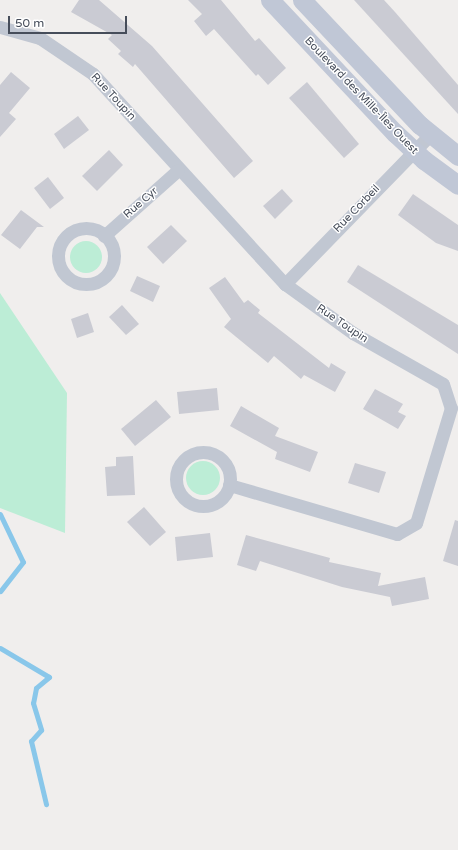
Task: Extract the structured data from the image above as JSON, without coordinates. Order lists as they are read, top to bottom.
{
  "streets": {
    "street": [
      "Boulevard des Mille-Îles Ouest",
      "Rue Toupin",
      "Rue Cyr",
      "Rue Corbeil"
    ]
  },
  "crossings": [
    ["Boulevard des Mille-Îles Ouest", "Rue Corbeil"],
    ["Rue Toupin", "Rue Cyr"],
    ["Rue Toupin", "Rue Corbeil"]
  ],
  "scale_bar": "50 m"
}
